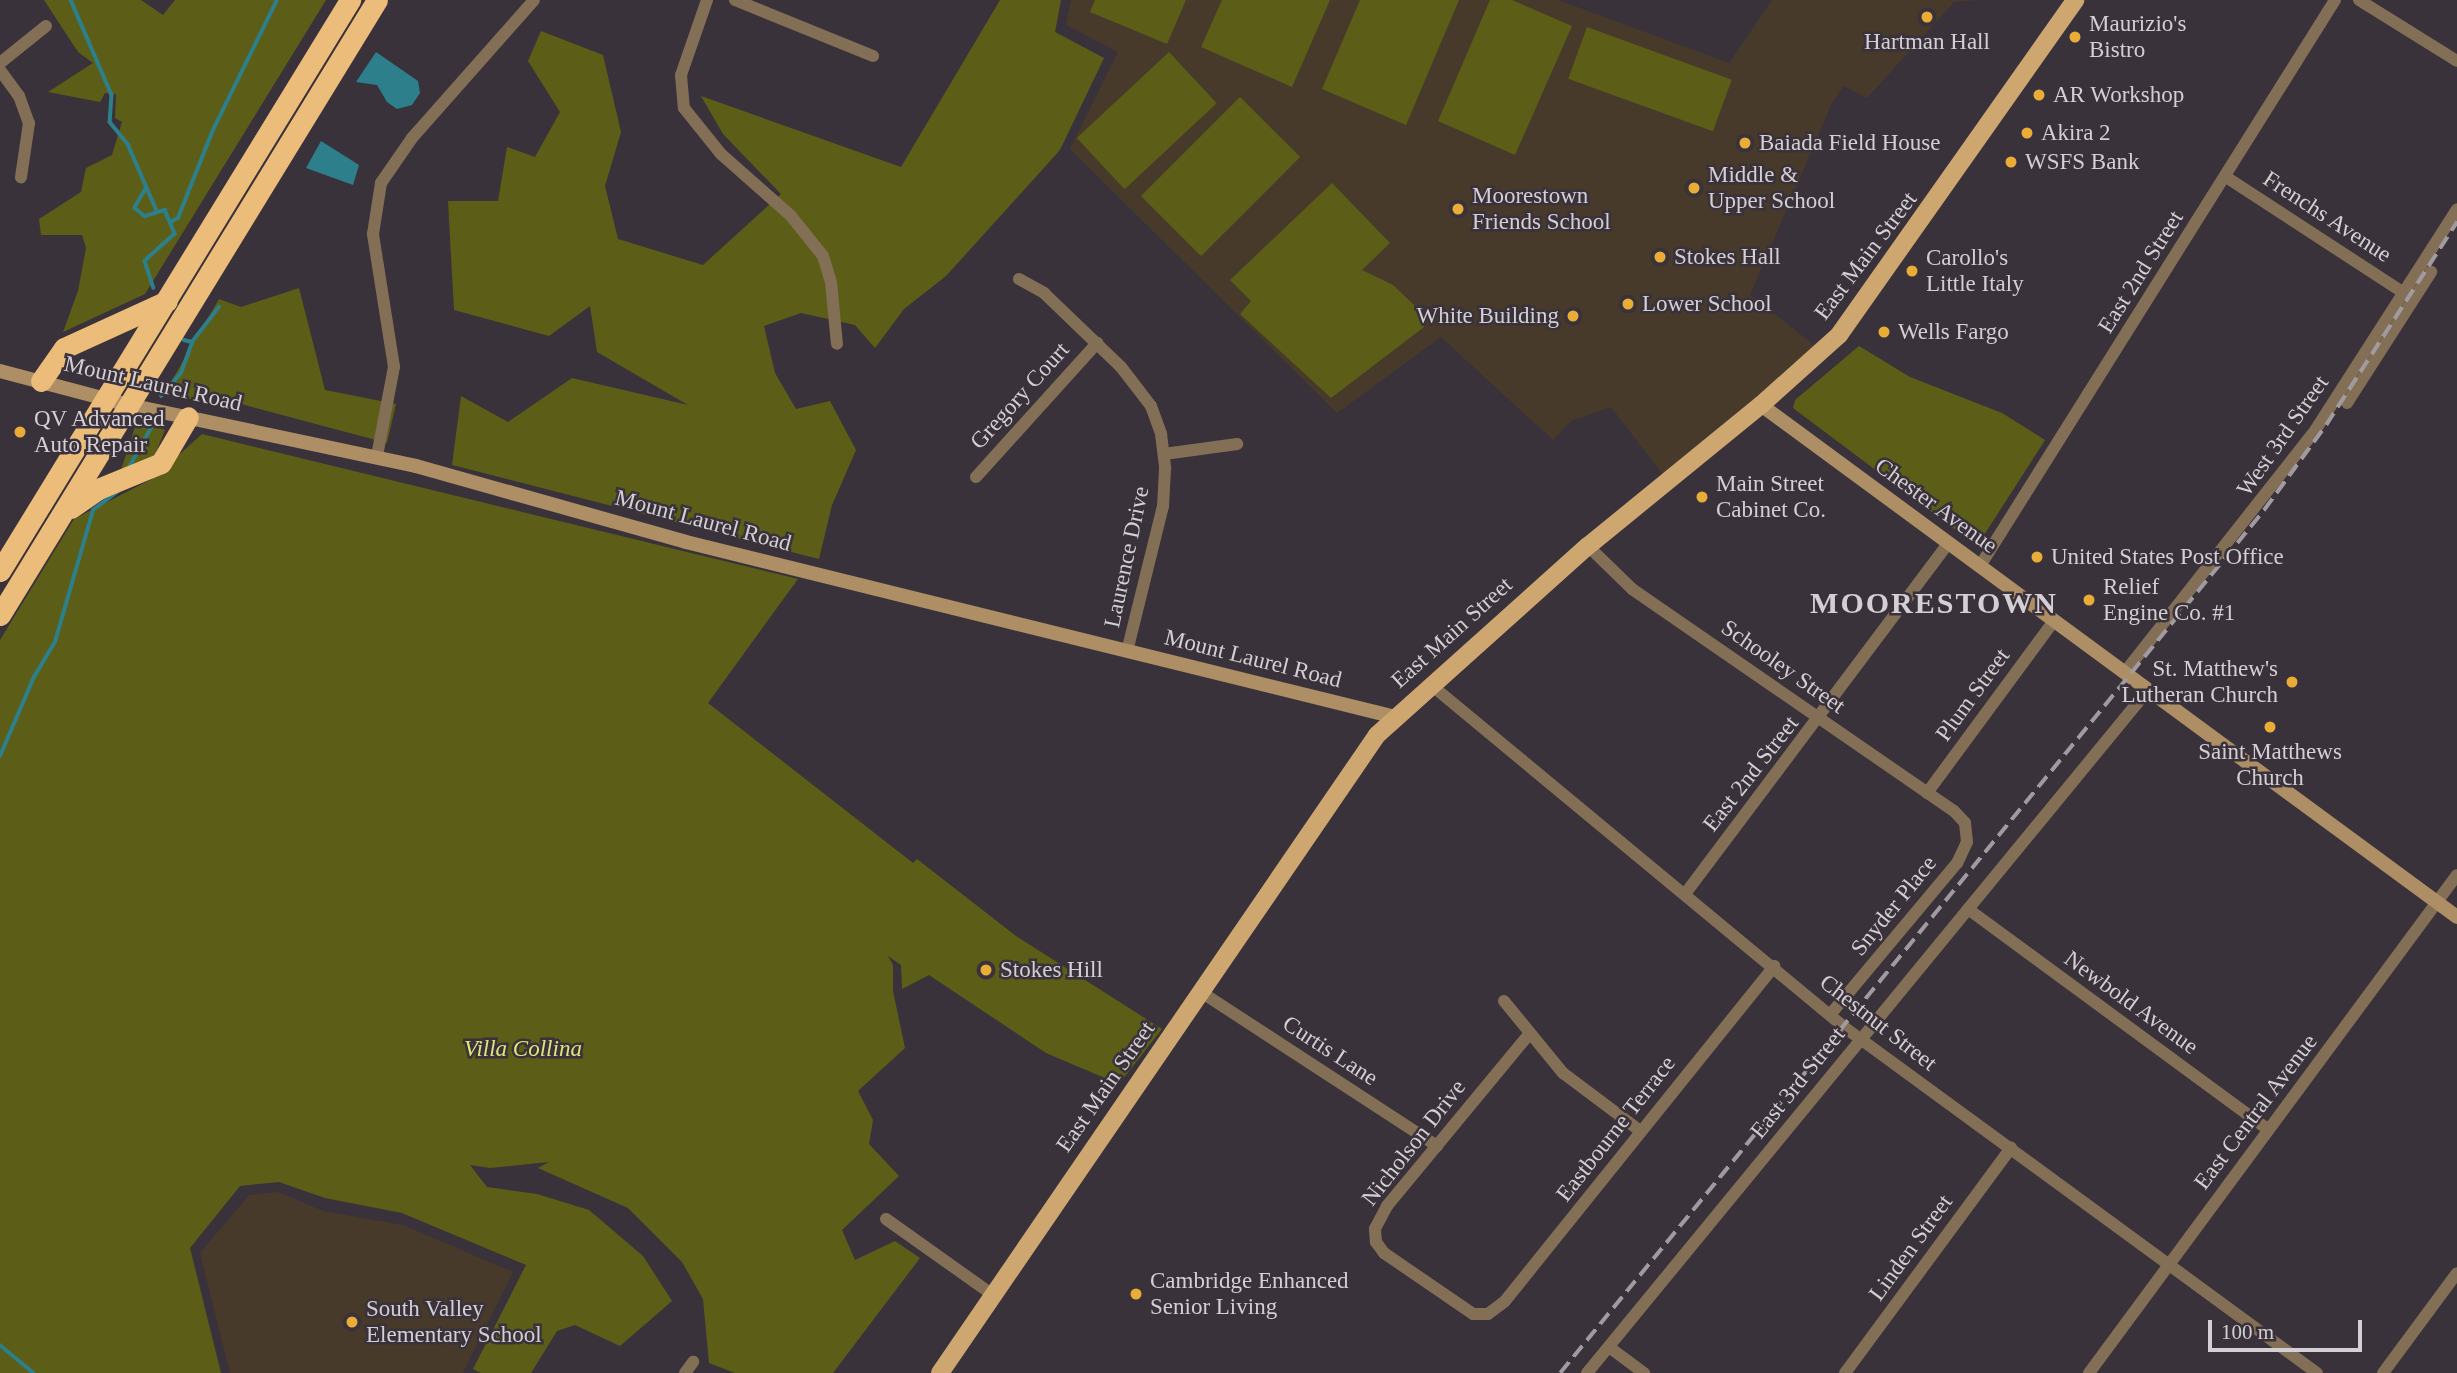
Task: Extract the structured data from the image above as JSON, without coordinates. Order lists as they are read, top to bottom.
{
  "streets": {
    "main road": ["East Main Street", "Mount Laurel Road", "Chester Avenue"],
    "street": [
      "Frenchs Avenue",
      "East 2nd Street",
      "Gregory Court",
      "West 3rd Street",
      "Laurence Drive",
      "Schooley Street",
      "Plum Street",
      "Snyder Place",
      "Newbold Avenue",
      "Chestnut Street",
      "Curtis Lane",
      "East 3rd Street",
      "East Central Avenue",
      "Eastbourne Terrace",
      "Nicholson Drive",
      "Linden Street"
    ]
  },
  "crossings": [
    ["Frenchs Avenue", "East 2nd Street"],
    ["Frenchs Avenue", "West 3rd Street"],
    ["East Main Street", "Mount Laurel Road"],
    ["East Main Street", "Chester Avenue"],
    ["East Main Street", "Schooley Street"],
    ["East Main Street", "Chestnut Street"],
    ["East Main Street", "Curtis Lane"],
    ["East 2nd Street", "Chester Avenue"],
    ["East 2nd Street", "Schooley Street"],
    ["East 2nd Street", "Chestnut Street"],
    ["Mount Laurel Road", "Laurence Drive"],
    ["Gregory Court", "Laurence Drive"],
    ["West 3rd Street", "Chester Avenue"],
    ["Chester Avenue", "Plum Street"],
    ["Chester Avenue", "East 3rd Street"],
    ["Chester Avenue", "East Central Avenue"],
    ["Schooley Street", "Plum Street"],
    ["Schooley Street", "Snyder Place"],
    ["Snyder Place", "Chestnut Street"],
    ["Newbold Avenue", "East 3rd Street"],
    ["Newbold Avenue", "East Central Avenue"],
    ["Chestnut Street", "East 3rd Street"],
    ["Chestnut Street", "East Central Avenue"],
    ["Chestnut Street", "Eastbourne Terrace"],
    ["Chestnut Street", "Linden Street"],
    ["Curtis Lane", "Nicholson Drive"],
    ["Eastbourne Terrace", "Nicholson Drive"]
  ],
  "districts": ["MOORESTOWN"],
  "parks": ["Villa Collina"],
  "places": [
    "Hartman Hall",
    "Maurizio's Bistro",
    "AR Workshop",
    "Akira 2",
    "Baiada Field House",
    "WSFS Bank",
    "Middle & Upper School",
    "Moorestown Friends School",
    "Stokes Hall",
    "Carollo's Little Italy",
    "Lower School",
    "White Building",
    "Wells Fargo",
    "QV Advanced Auto Repair",
    "Main Street Cabinet Co.",
    "United States Post Office",
    "Relief Engine Co. #1",
    "St. Matthew's Lutheran Church",
    "Saint Matthews Church",
    "Stokes Hill",
    "Cambridge Enhanced Senior Living",
    "South Valley Elementary School"
  ],
  "scale_bar": "100 m"
}
